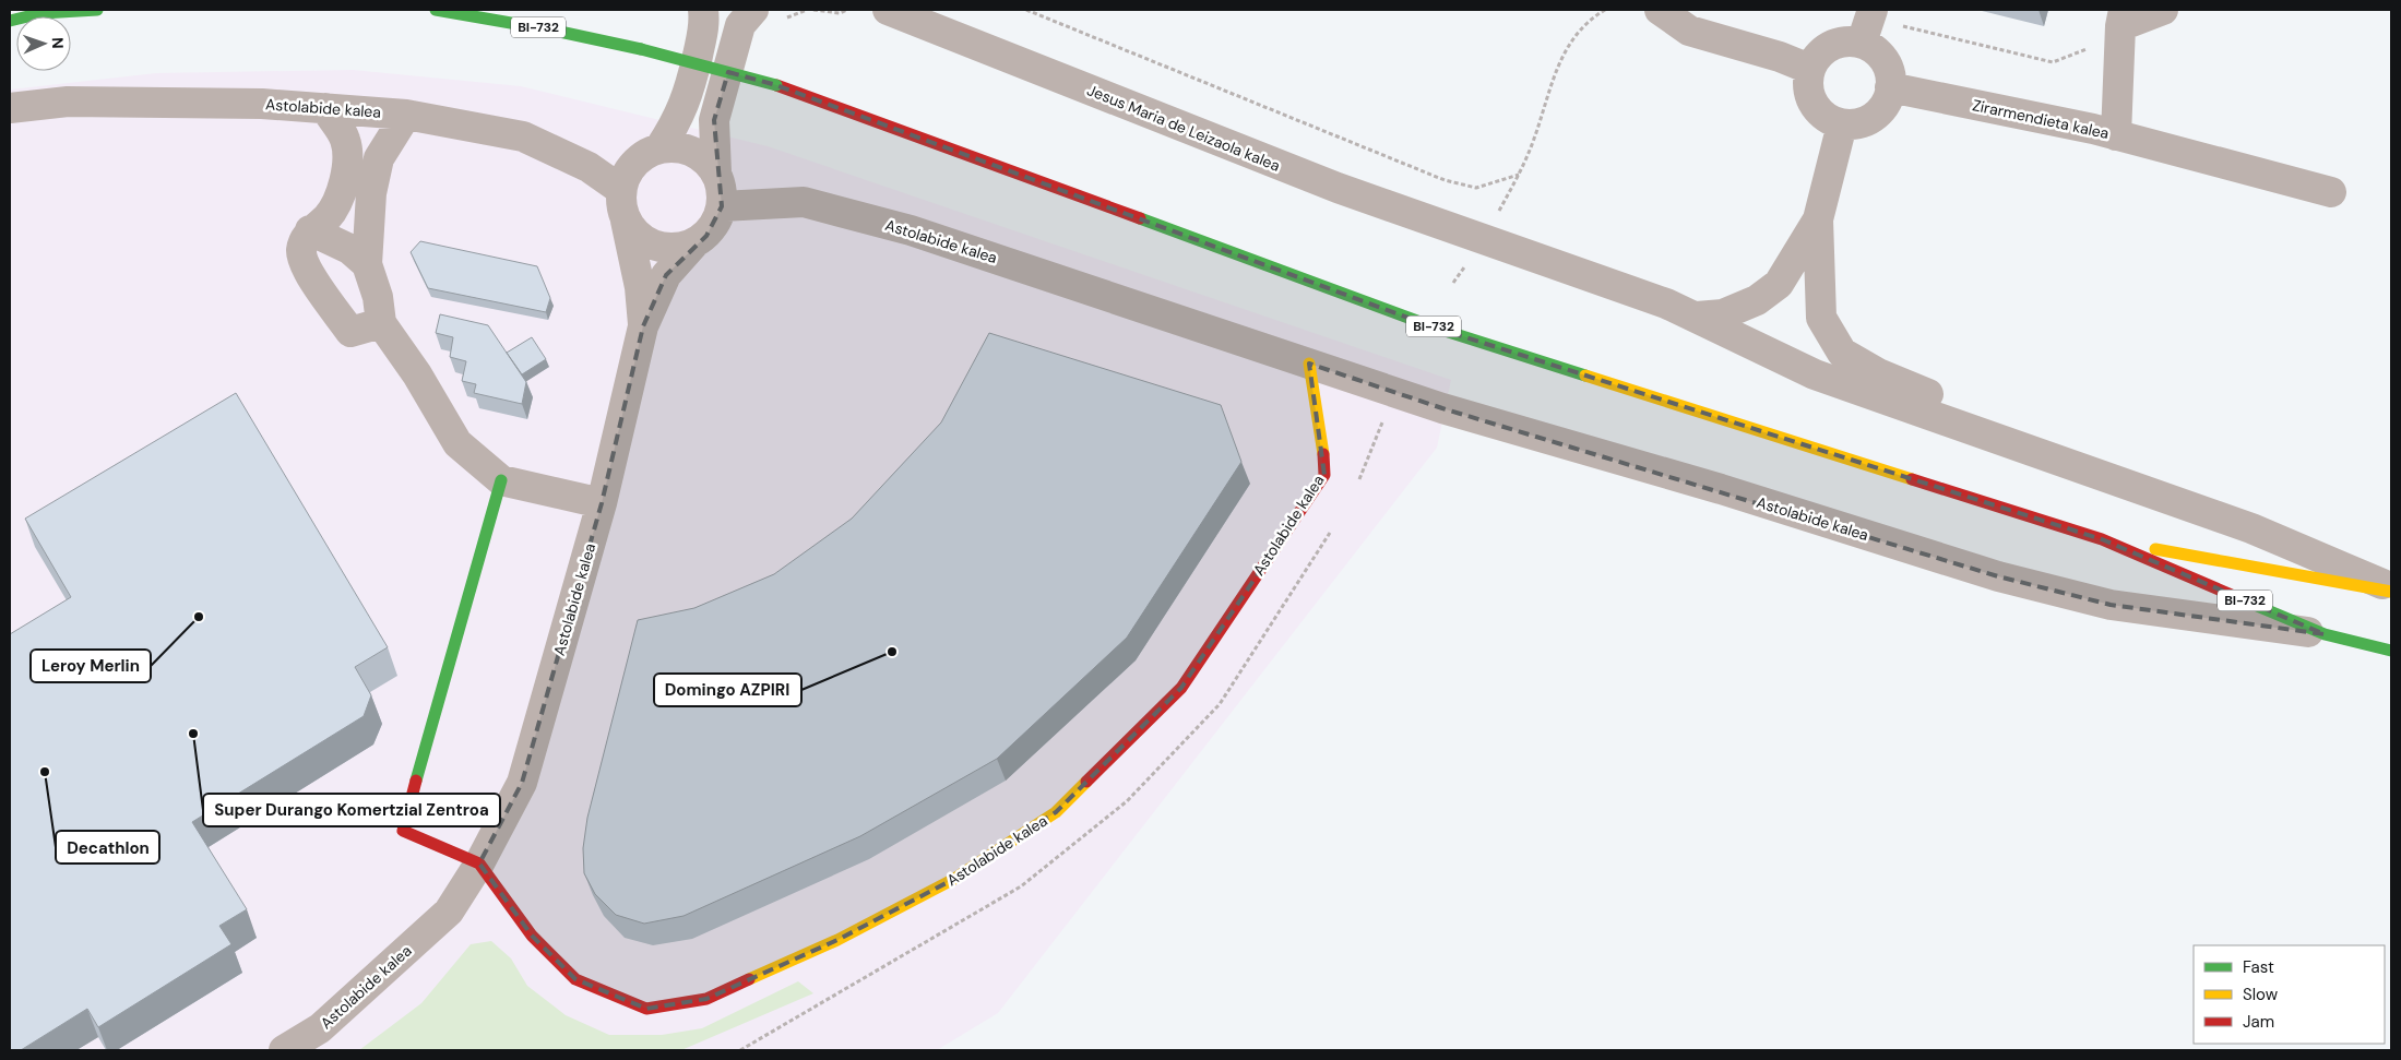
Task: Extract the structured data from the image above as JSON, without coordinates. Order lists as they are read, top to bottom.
{
  "streets": {
    "main road": ["BI-732", "Astolabide kalea"],
    "street": ["Zirarmendieta kalea", "Jesus Maria de Leizaola kalea"]
  },
  "crossings": [
    ["BI-732", "Astolabide kalea"],
    ["BI-732", "Jesus Maria de Leizaola kalea"]
  ],
  "places": [
    "Leroy Merlin",
    "Domingo AZPIRI",
    "Super Durango Komertzial Zentroa",
    "Decathlon"
  ],
  "legend": ["Fast", "Slow", "Jam"],
  "north": "right"
}
